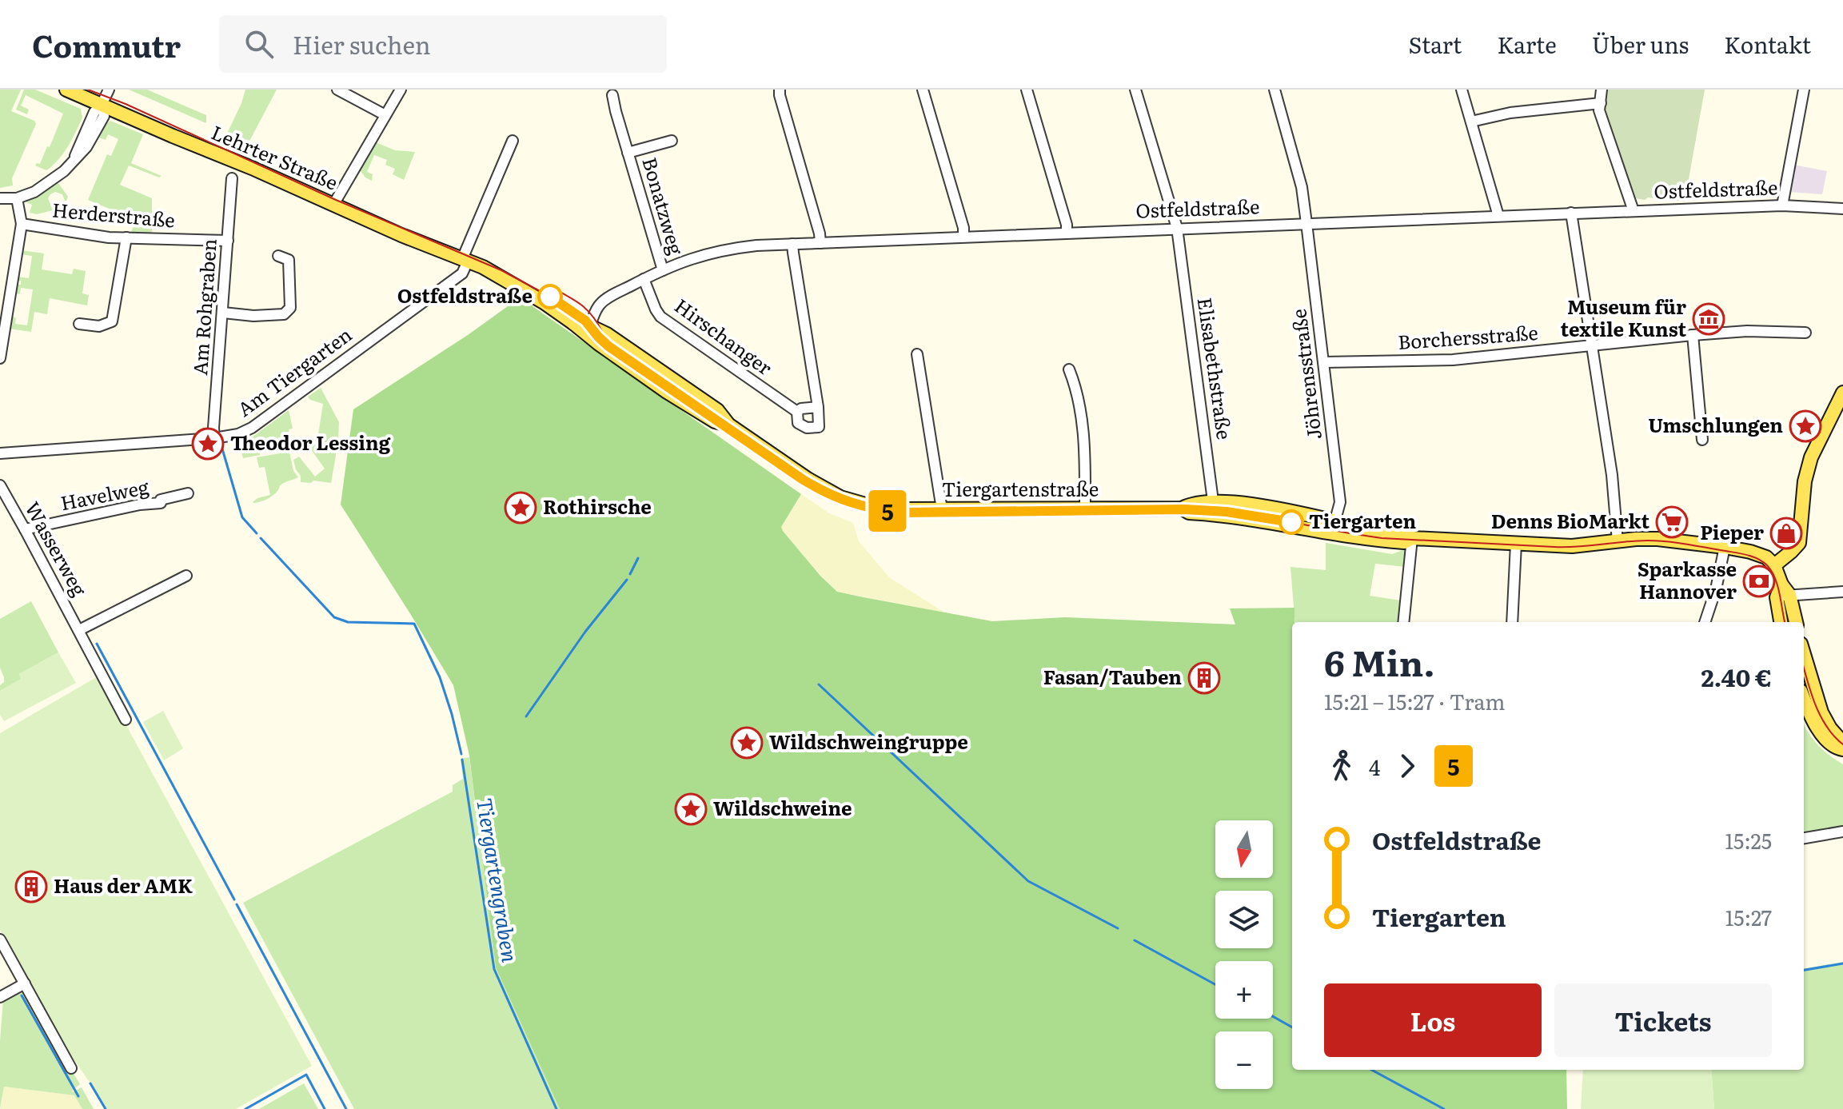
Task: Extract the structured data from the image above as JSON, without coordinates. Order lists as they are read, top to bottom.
{
  "streets": {
    "main road": ["Lehrter Straße", "Tiergartenstraße"],
    "street": [
      "Ostfeldstraße",
      "Bonatzweg",
      "Herderstraße",
      "Am Rohgraben",
      "Hirschanger",
      "Borchersstraße",
      "Elisabethstraße",
      "Am Tiergarten",
      "Jöhrensstraße",
      "Havelweg",
      "Wasserweg"
    ]
  },
  "crossings": [
    ["Lehrter Straße", "Am Tiergarten"],
    ["Lehrter Straße", "Tiergartenstraße"],
    ["Ostfeldstraße", "Bonatzweg"],
    ["Ostfeldstraße", "Hirschanger"],
    ["Ostfeldstraße", "Elisabethstraße"],
    ["Ostfeldstraße", "Jöhrensstraße"],
    ["Ostfeldstraße", "Tiergartenstraße"],
    ["Herderstraße", "Am Rohgraben"],
    ["Am Rohgraben", "Am Tiergarten"],
    ["Borchersstraße", "Jöhrensstraße"],
    ["Elisabethstraße", "Tiergartenstraße"],
    ["Am Tiergarten", "Tiergartenstraße"],
    ["Jöhrensstraße", "Tiergartenstraße"],
    ["Havelweg", "Wasserweg"]
  ],
  "water": ["Tiergartengraben"],
  "places": {
    "other": ["Ostfeldstraße", "Tiergarten"],
    "museum": ["Museum für textile Kunst"],
    "place": [
      "Umschlungen",
      "Theodor Lessing",
      "Rothirsche",
      "Wildschweingruppe",
      "Wildschweine"
    ],
    "supermarket": ["Denns BioMarkt"],
    "shop": ["Pieper"],
    "bank": ["Sparkasse Hannover"],
    "building": ["Fasan/Tauben", "Haus der AMK"]
  },
  "lines": ["tram line 5"],
  "north": "bottom",
  "page": {
    "header": "Commutr",
    "search": "Hier suchen",
    "nav": [
      "Start",
      "Karte",
      "Über uns",
      "Kontakt"
    ],
    "on_map": "5",
    "heading": ["6 Min.", "15:21 – 15:27 · Tram", "2.40 €"],
    "legs": ["4", "5"],
    "list": [
      {
        "name": "Ostfeldstraße",
        "value": "15:25"
      },
      {
        "name": "Tiergarten",
        "value": "15:27"
      }
    ],
    "map_buttons": ["+", "−"],
    "buttons": ["Los", "Tickets"]
  }
}
